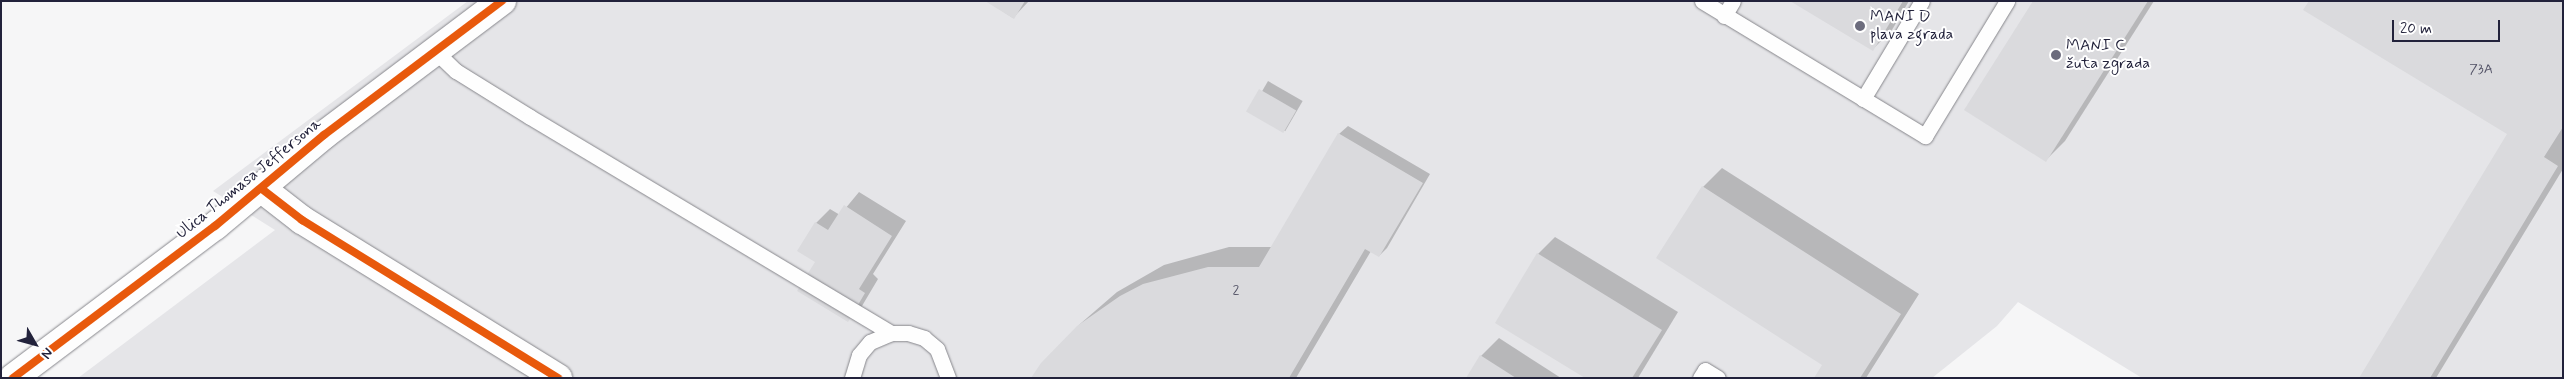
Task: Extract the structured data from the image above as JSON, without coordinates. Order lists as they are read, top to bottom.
{
  "streets": {
    "street": ["Ulica Thomasa Jeffersona"]
  },
  "places": ["MANI D plava zgrada", "MANI C žuta zgrada"],
  "house_numbers": ["73A", "2"],
  "scale_bar": "20 m",
  "north": "bottom right"
}
